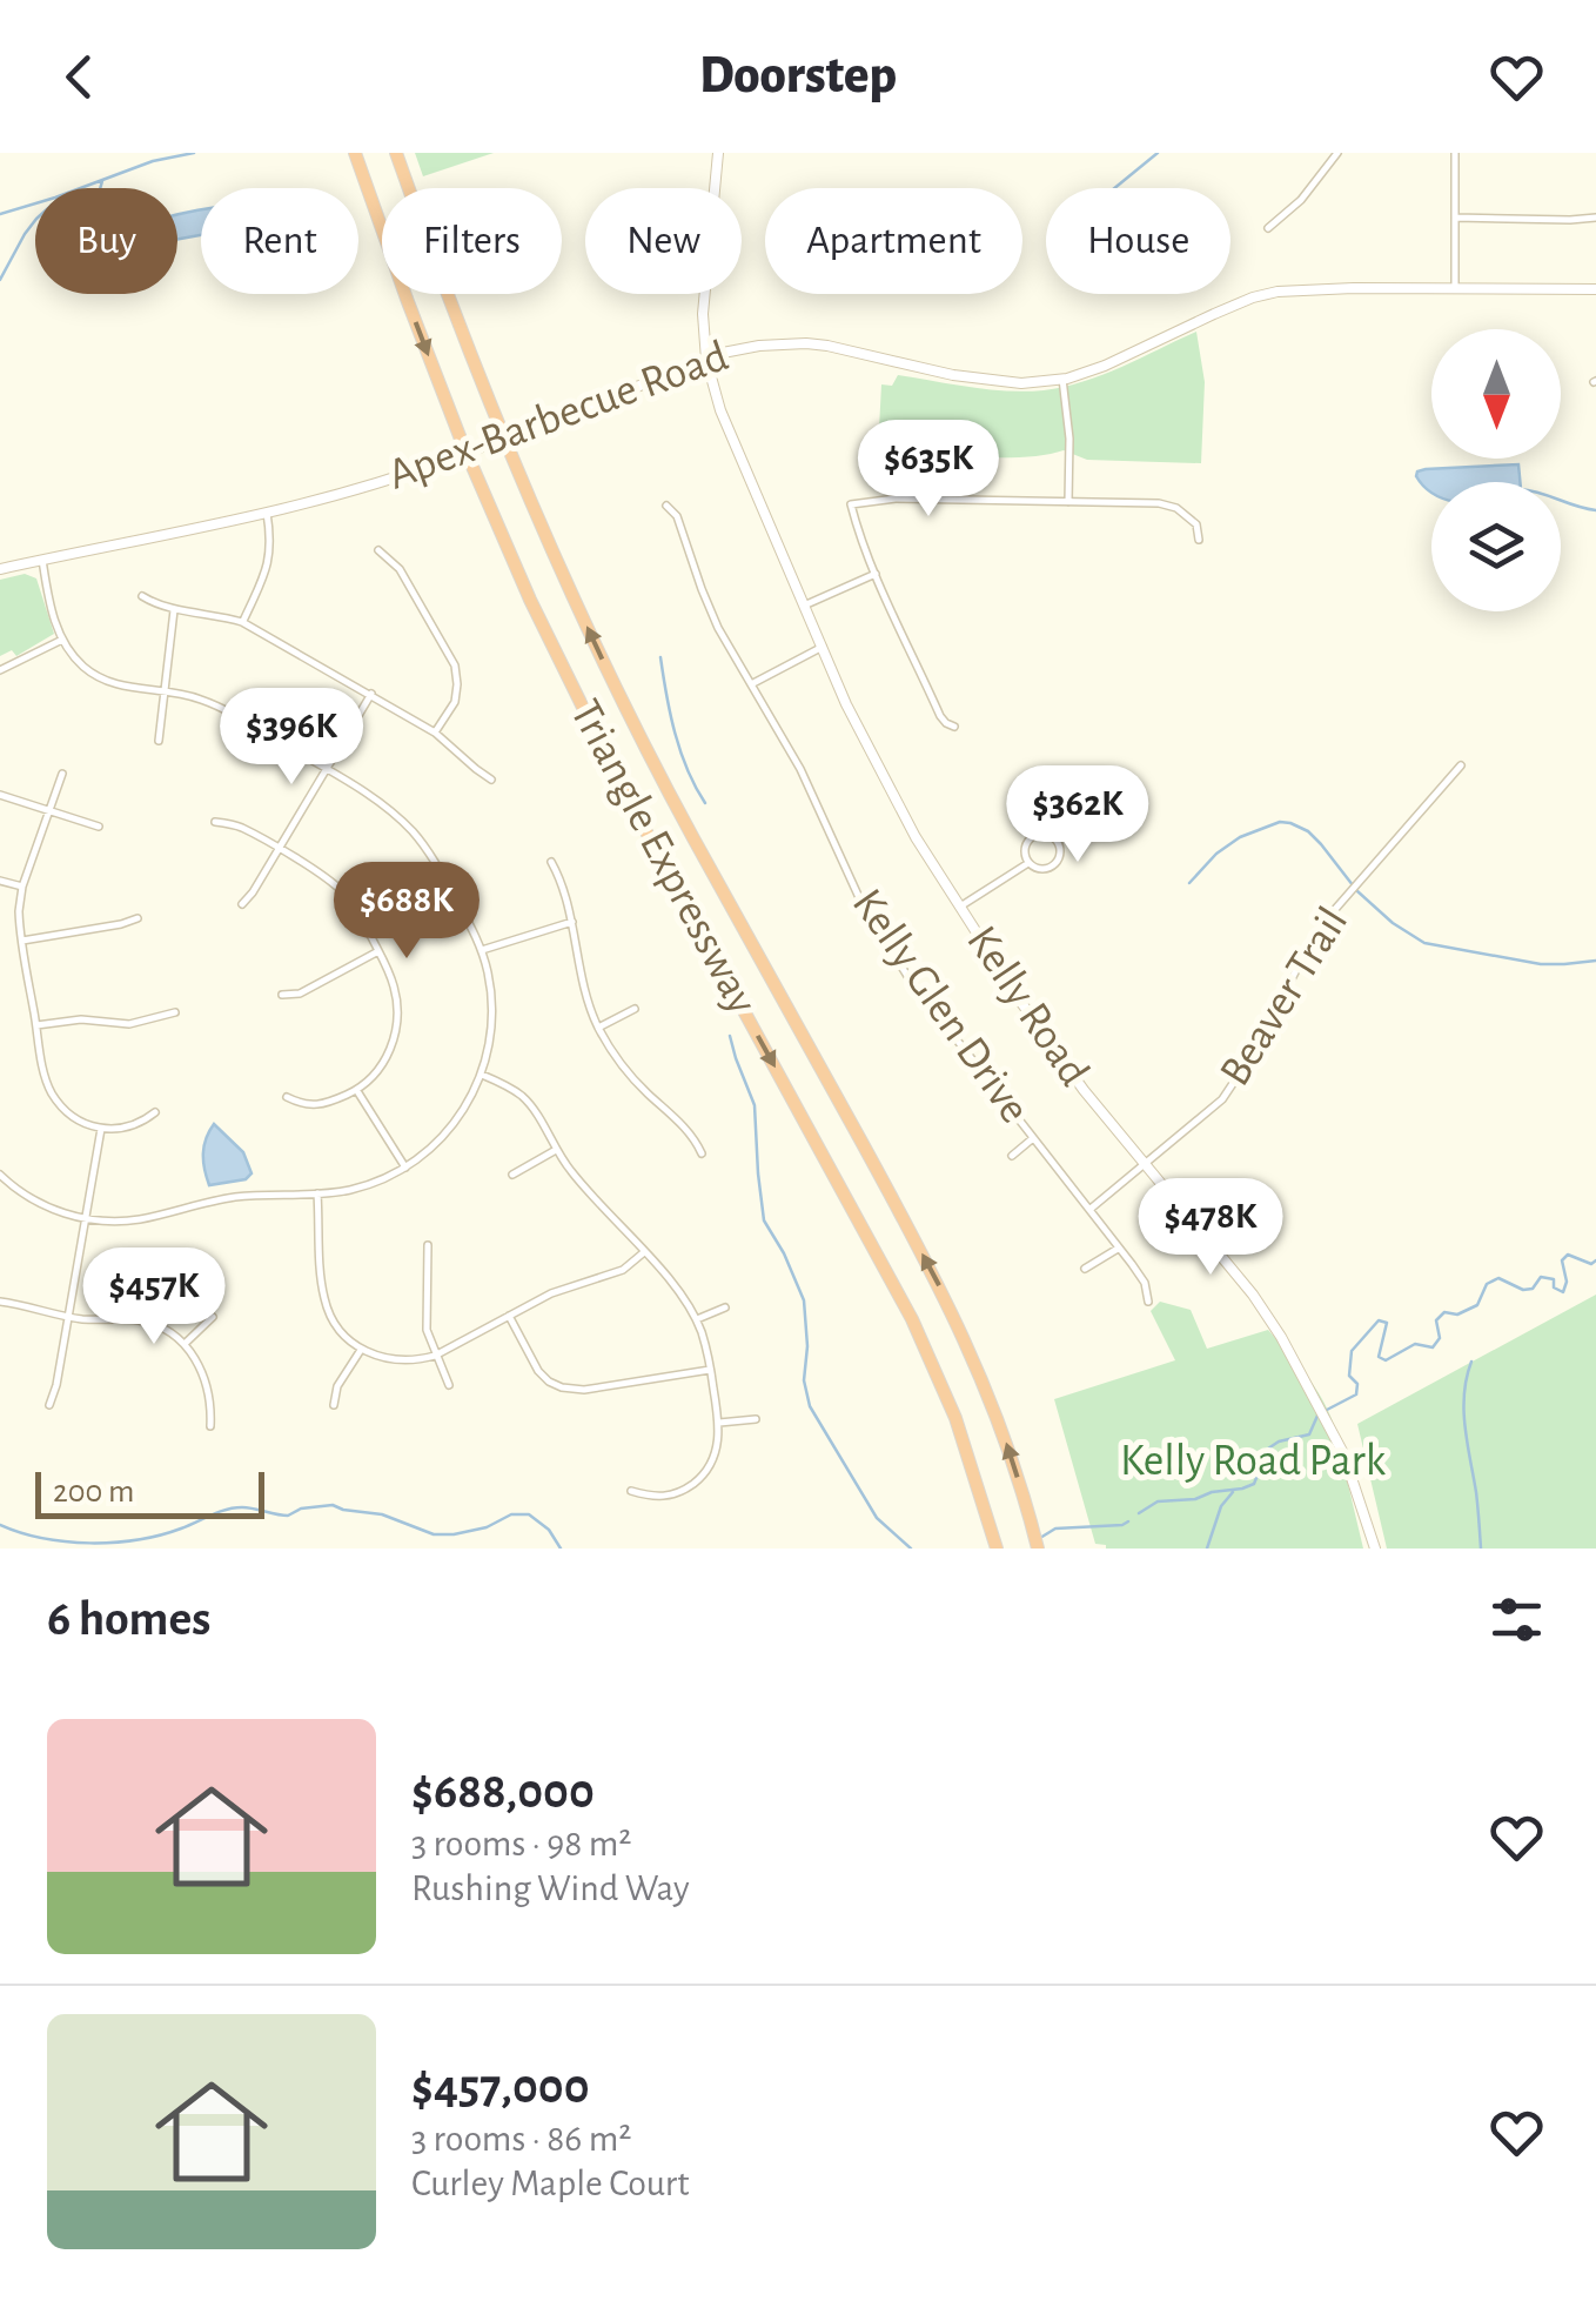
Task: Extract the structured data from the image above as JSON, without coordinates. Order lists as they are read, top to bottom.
{
  "streets": {
    "highway": ["Triangle Expressway"],
    "street": [
      "Apex-Barbecue Road",
      "Beaver Trail",
      "Kelly Glen Drive",
      "Kelly Road"
    ]
  },
  "crossings": [
    ["Apex-Barbecue Road", "Kelly Road"],
    ["Beaver Trail", "Kelly Glen Drive"],
    ["Beaver Trail", "Kelly Road"]
  ],
  "parks": ["Kelly Road Park"],
  "scale_bar": "200 m",
  "north": "bottom",
  "page": {
    "header": "Doorstep",
    "chip": [
      "Buy",
      "Rent",
      "Filters",
      "New",
      "Apartment",
      "House"
    ],
    "price": [
      "$635K",
      "$396K",
      "$362K",
      "$688K",
      "$478K",
      "$457K"
    ],
    "scale": "200 m",
    "heading": "6 homes",
    "list": [
      {
        "name": "$688,000",
        "note": "3 rooms · 98 m² · Rushing Wind Way"
      },
      {
        "name": "$457,000",
        "note": "3 rooms · 86 m² · Curley Maple Court"
      }
    ]
  }
}
